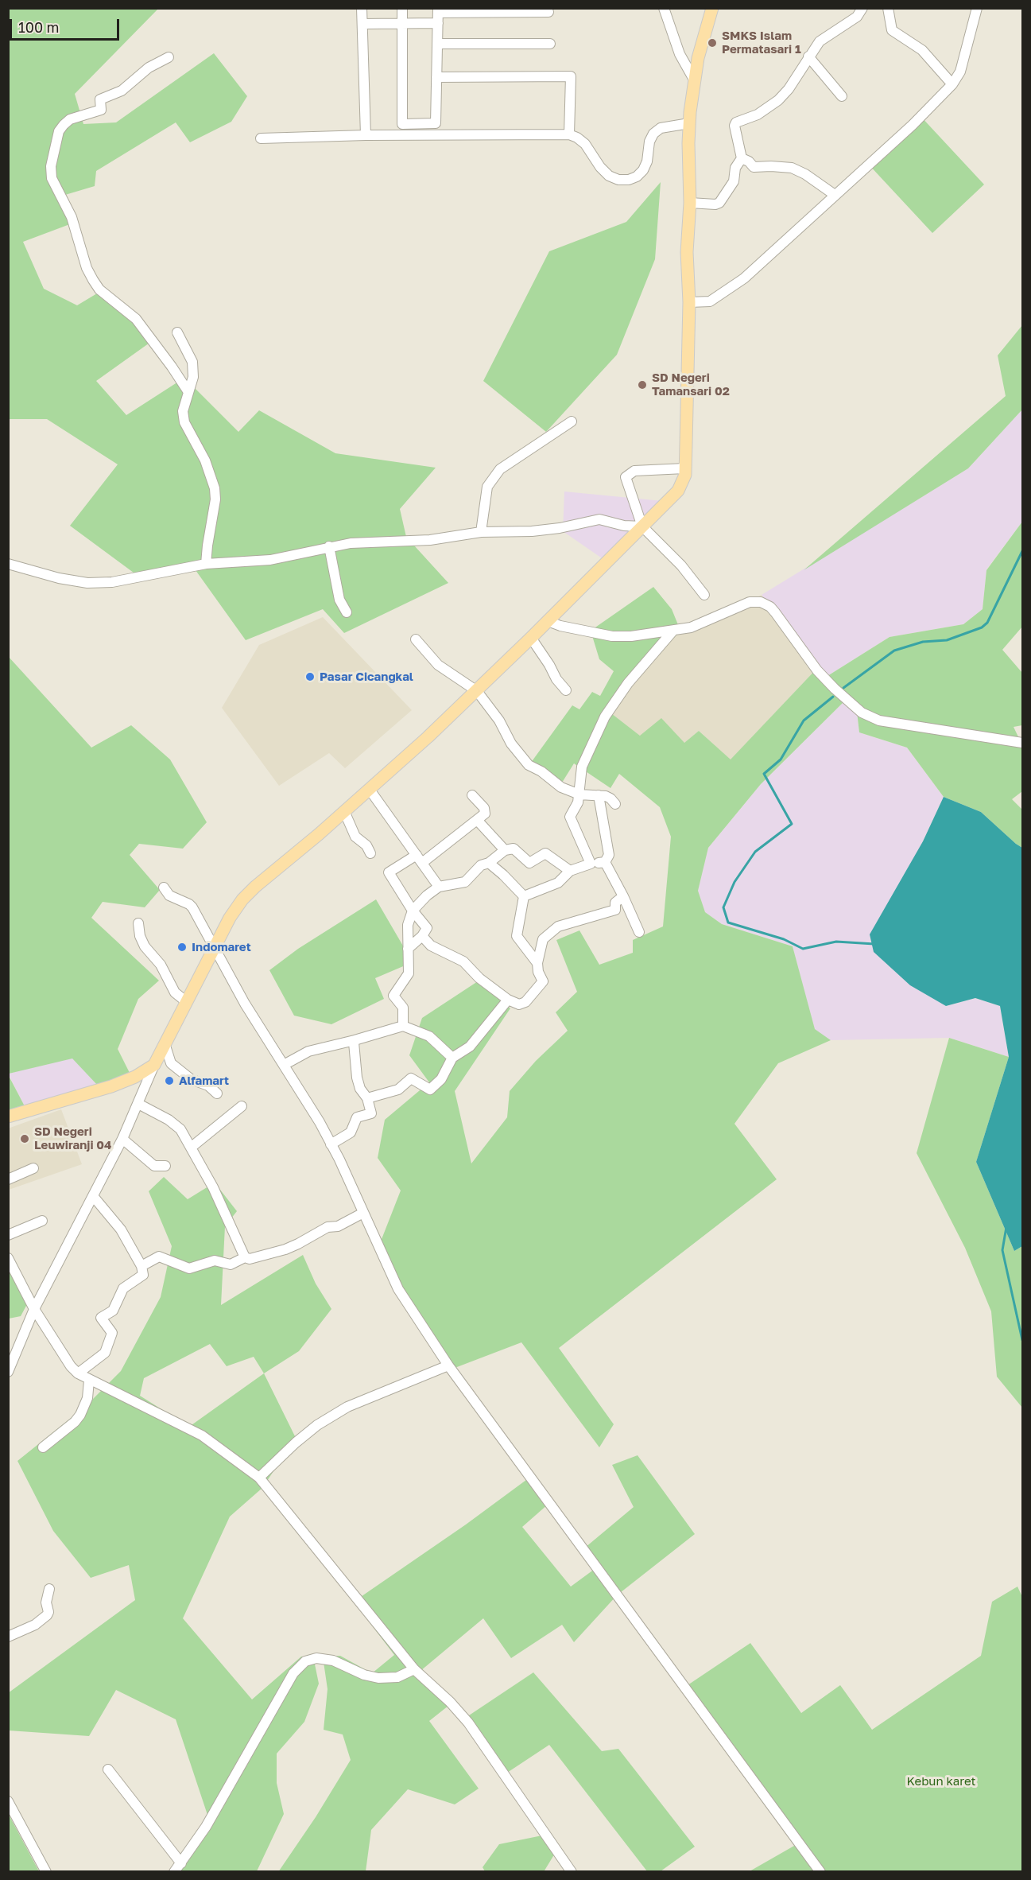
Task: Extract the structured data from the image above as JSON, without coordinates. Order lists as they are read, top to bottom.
{
  "parks": ["Kebun karet"],
  "places": [
    "SMKS Islam Permatasari 1",
    "SD Negeri Tamansari 02",
    "Pasar Cicangkal",
    "Indomaret",
    "Alfamart",
    "SD Negeri Leuwiranji 04"
  ],
  "scale_bar": "100 m"
}
